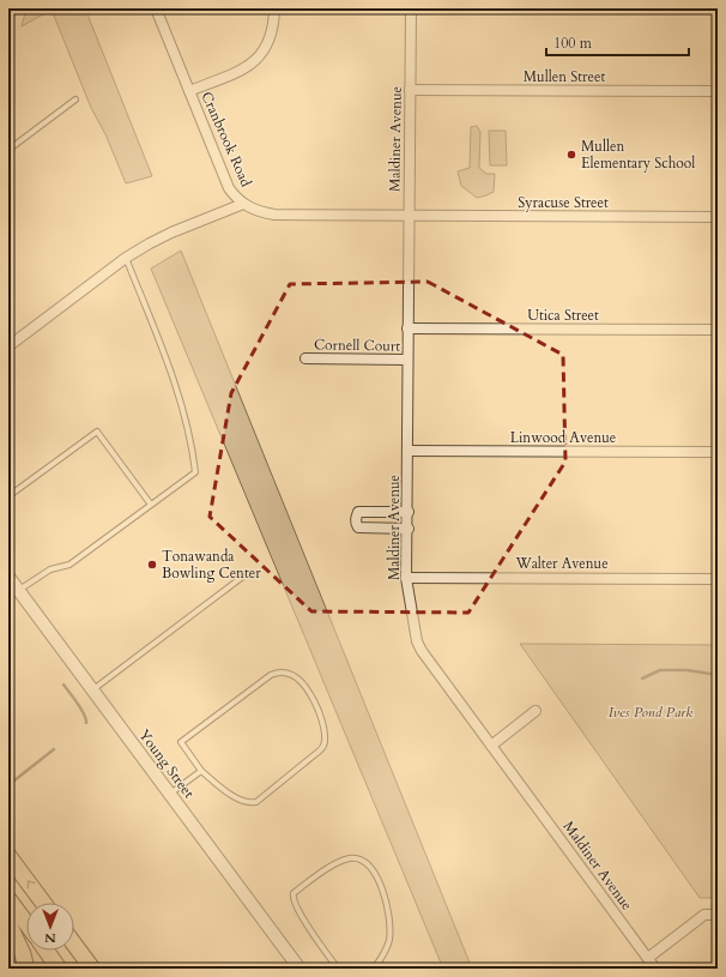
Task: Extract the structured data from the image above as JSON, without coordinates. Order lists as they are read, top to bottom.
{
  "streets": {
    "street": [
      "Mullen Street",
      "Cranbrook Road",
      "Maldiner Avenue",
      "Syracuse Street",
      "Utica Street",
      "Cornell Court",
      "Linwood Avenue",
      "Walter Avenue",
      "Young Street"
    ]
  },
  "crossings": [
    ["Mullen Street", "Maldiner Avenue"],
    ["Cranbrook Road", "Maldiner Avenue"],
    ["Cranbrook Road", "Syracuse Street"],
    ["Maldiner Avenue", "Syracuse Street"],
    ["Maldiner Avenue", "Utica Street"],
    ["Maldiner Avenue", "Cornell Court"],
    ["Maldiner Avenue", "Linwood Avenue"],
    ["Maldiner Avenue", "Walter Avenue"]
  ],
  "parks": ["Ives Pond Park"],
  "places": ["Mullen Elementary School", "Tonawanda Bowling Center"],
  "scale_bar": "100 m",
  "north": "bottom"
}
